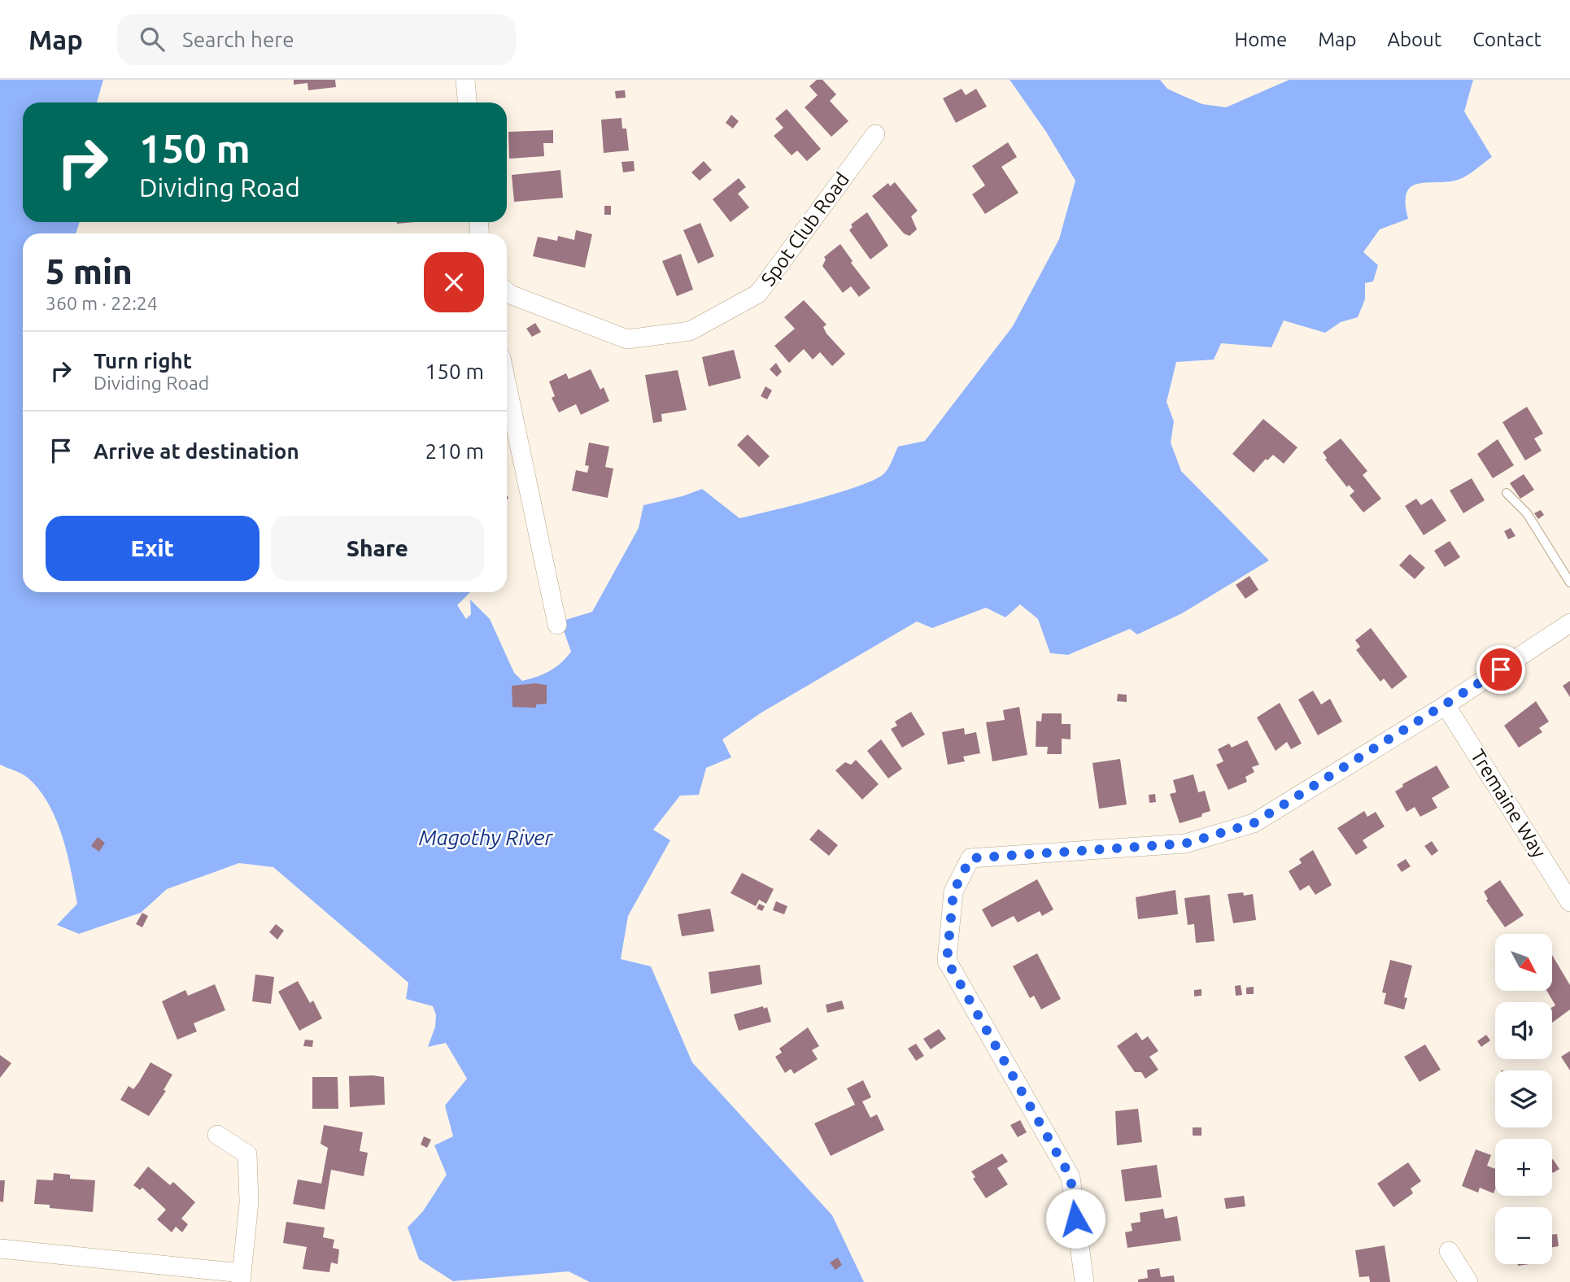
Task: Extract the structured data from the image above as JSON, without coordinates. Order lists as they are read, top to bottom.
{
  "streets": {
    "street": ["Spot Club Road", "Tremaine Way"]
  },
  "water": ["Magothy River"],
  "north": "bottom right",
  "page": {
    "header": "Map",
    "search": "Search here",
    "nav": [
      "Home",
      "Map",
      "About",
      "Contact"
    ],
    "turn": ["150 m", "Dividing Road"],
    "heading": ["5 min", "360 m · 22:24"],
    "list": [
      {
        "name": "Turn right",
        "note": "Dividing Road",
        "value": "150 m"
      },
      {
        "name": "Arrive at destination",
        "value": "210 m"
      }
    ],
    "buttons": ["Exit", "Share"],
    "map_buttons": ["+", "−"]
  }
}
